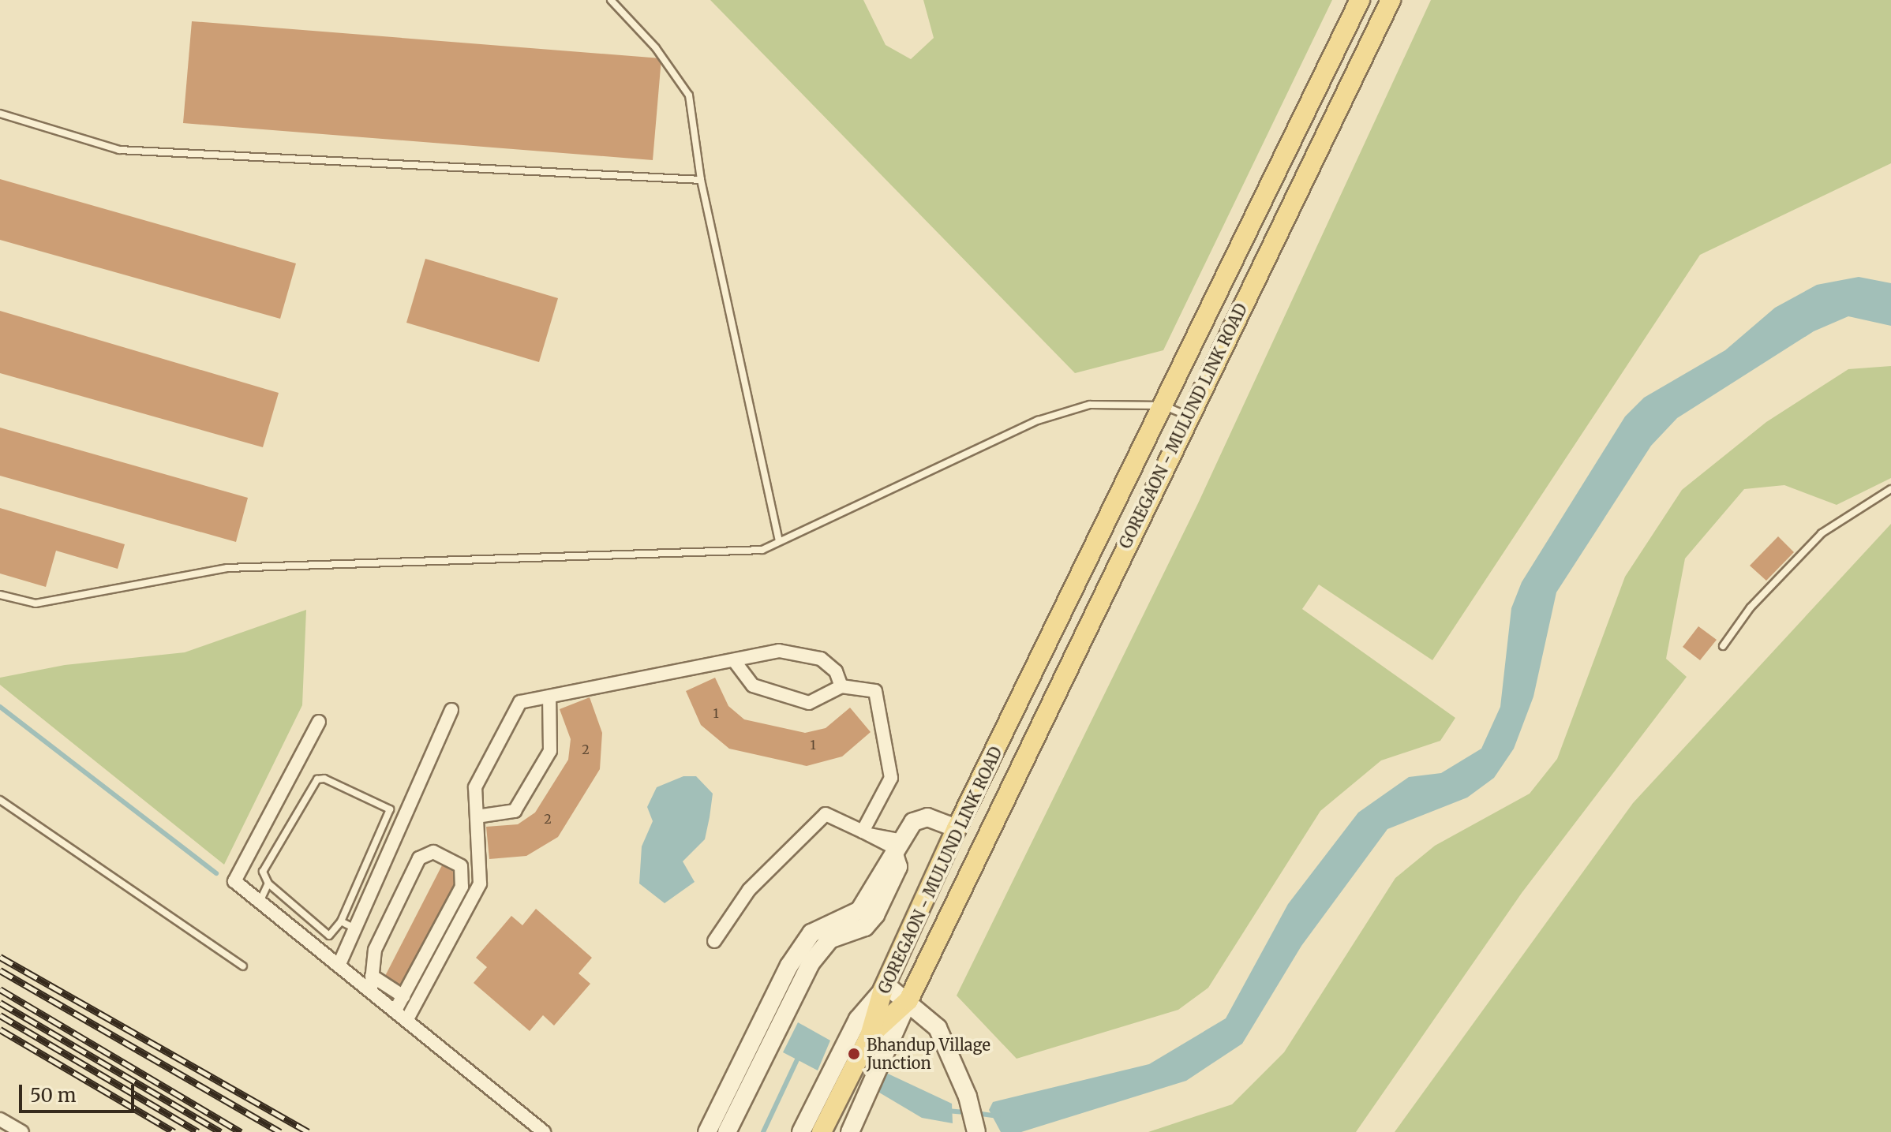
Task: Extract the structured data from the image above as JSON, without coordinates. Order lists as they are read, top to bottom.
{
  "streets": {
    "main road": ["GOREGAON - MULUND LINK ROAD"]
  },
  "places": ["Bhandup Village Junction"],
  "house_numbers": [
    "1",
    "1",
    "2",
    "2"
  ],
  "scale_bar": "50 m"
}
